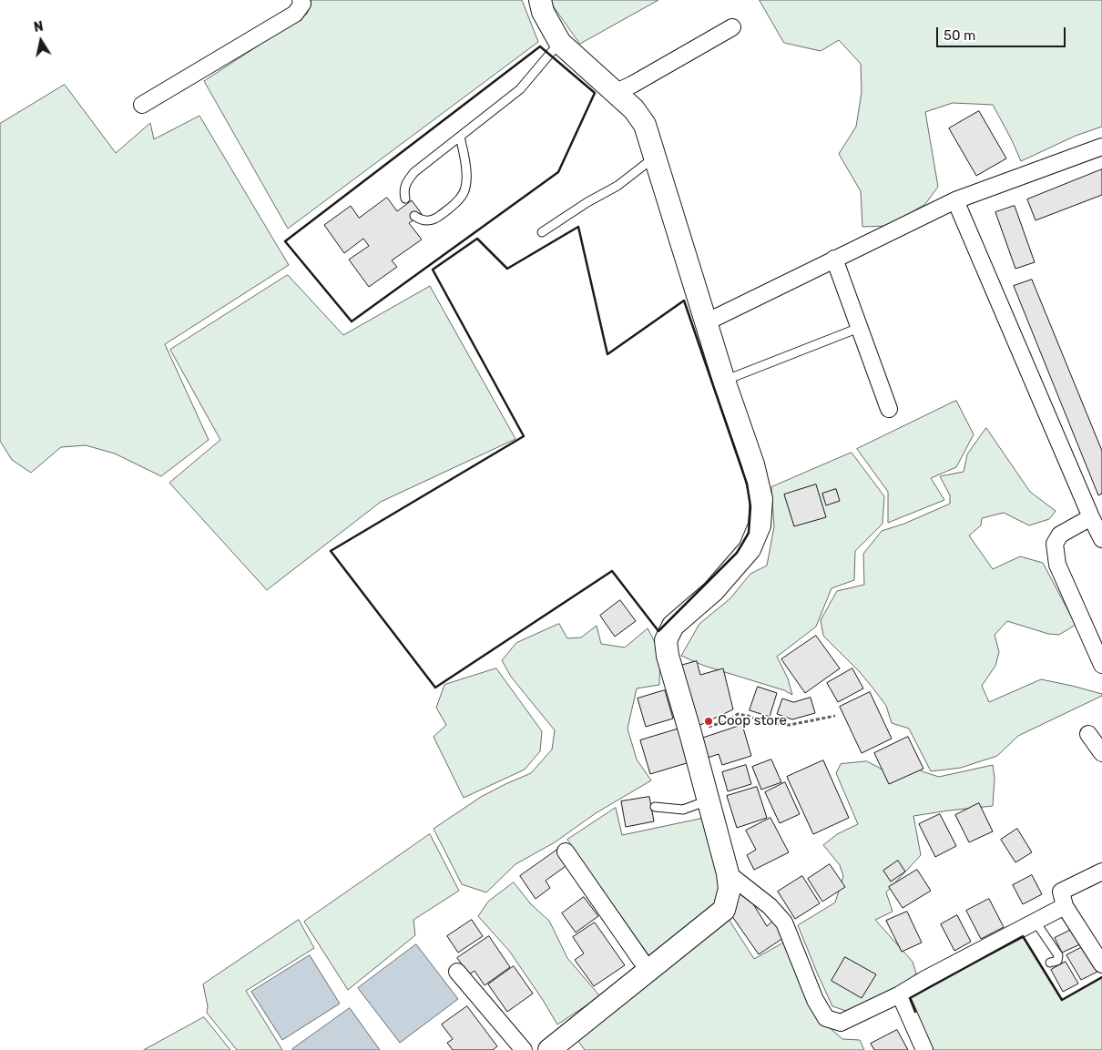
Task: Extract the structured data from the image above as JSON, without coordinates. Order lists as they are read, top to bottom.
{
  "places": ["Coop store"],
  "scale_bar": "50 m",
  "north": "top"
}
